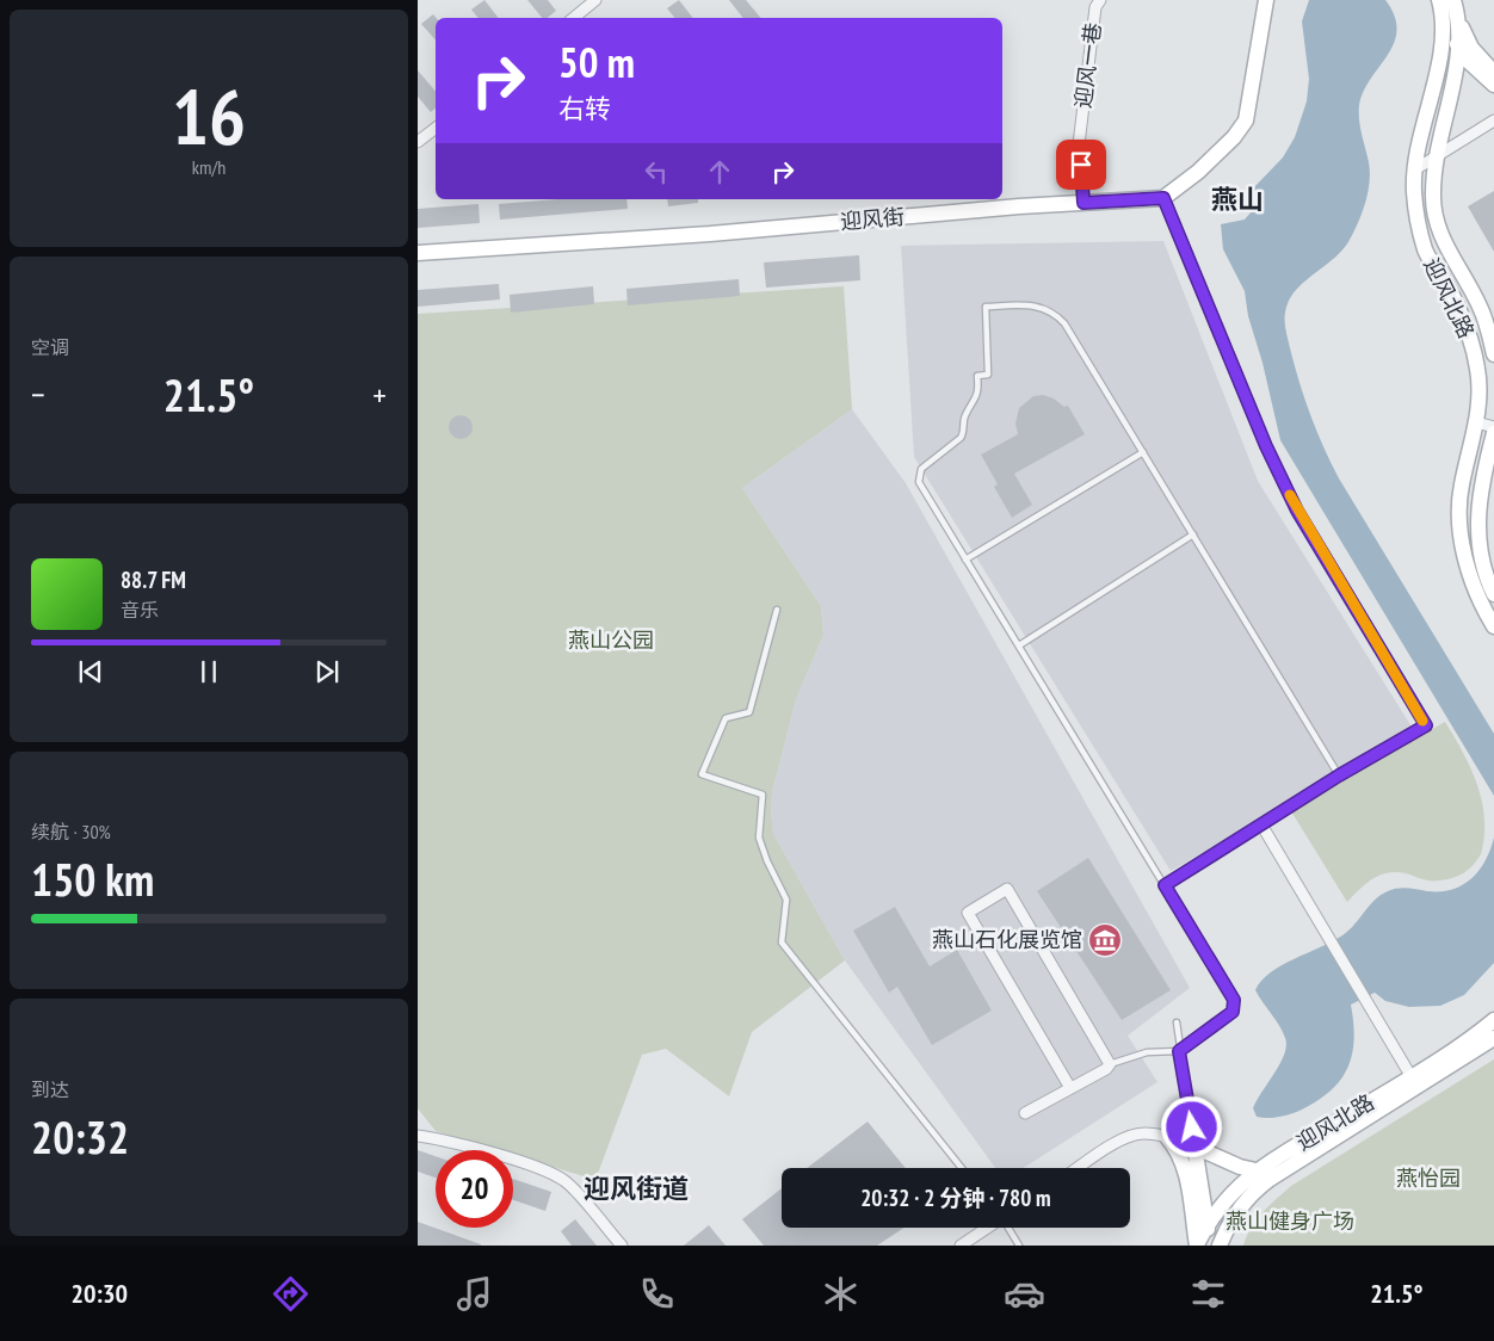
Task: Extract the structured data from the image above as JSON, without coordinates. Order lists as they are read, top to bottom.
{
  "streets": {
    "street": ["迎风一巷", "迎风街", "迎风北路"]
  },
  "crossings": [
    ["迎风一巷", "迎风街"]
  ],
  "districts": ["燕山", "迎风街道"],
  "parks": ["燕山公园", "燕怡园", "燕山健身广场"],
  "places": {
    "museum": ["燕山石化展览馆"]
  },
  "page": {
    "tile": [
      ["16", "km/h"],
      "空调",
      ["续航 · 30%", "150 km"],
      ["到达", "20:32"]
    ],
    "turn": ["50 m", "右转"],
    "heat": ["−", "21.5°", "+"],
    "song": ["88.7 FM", "音乐"],
    "limit": "20",
    "trip": "20:32 · 2 分钟 · 780 m",
    "tabs": ["20:30", "21.5°"]
  }
}
